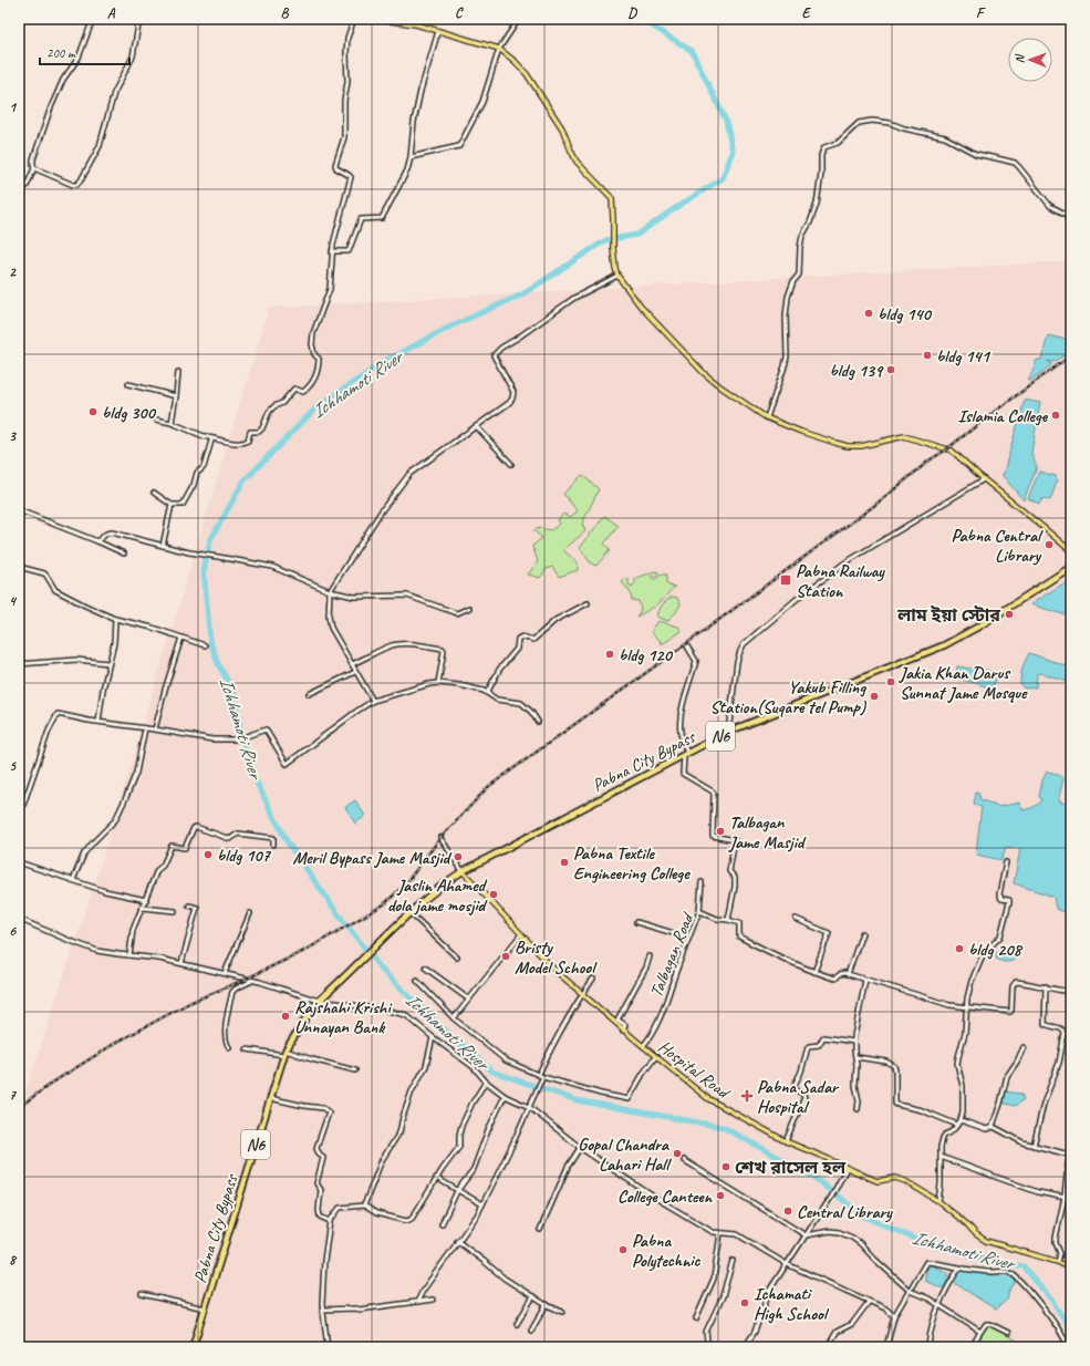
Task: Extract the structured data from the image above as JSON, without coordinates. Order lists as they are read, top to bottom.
{
  "streets": {
    "highway": ["N6", "Pabna City Bypass"],
    "main road": ["Hospital Road"],
    "street": ["Talbagan Road"]
  },
  "crossings": [
    ["Pabna City Bypass", "Hospital Road"],
    ["Talbagan Road", "Hospital Road"]
  ],
  "water": ["Ichhamoti River"],
  "places": {
    "other": [
      "bldg 140",
      "bldg 141",
      "bldg 139",
      "bldg 300",
      "Islamia College",
      "Pabna Central Library",
      "লাম ইয়া স্টোর",
      "bldg 120",
      "Jakia Khan Darus Sunnat Jame Mosque",
      "Yakub Filling Station(Suqare tel Pump)",
      "Talbagan Jame Masjid",
      "bldg 107",
      "Meril Bypass Jame Masjid",
      "Pabna Textile Engineering College",
      "Jaslin Ahamed dola jame mosjid",
      "bldg 208",
      "Bristy Model School",
      "Rajshahi Krishi Unnayan Bank",
      "Gopal Chandra Lahari Hall",
      "শেখ রাসেল হল",
      "College Canteen",
      "Central Library",
      "Pabna Polytechnic",
      "Ichamati High School"
    ],
    "transit": ["Pabna Railway Station"],
    "health": ["Pabna Sadar Hospital"]
  },
  "scale_bar": "200 m",
  "north": "left",
  "grid": {
    "columns": [
      "A",
      "B",
      "C",
      "D",
      "E",
      "F"
    ],
    "rows": [
      "1",
      "2",
      "3",
      "4",
      "5",
      "6",
      "7",
      "8"
    ]
  }
}
